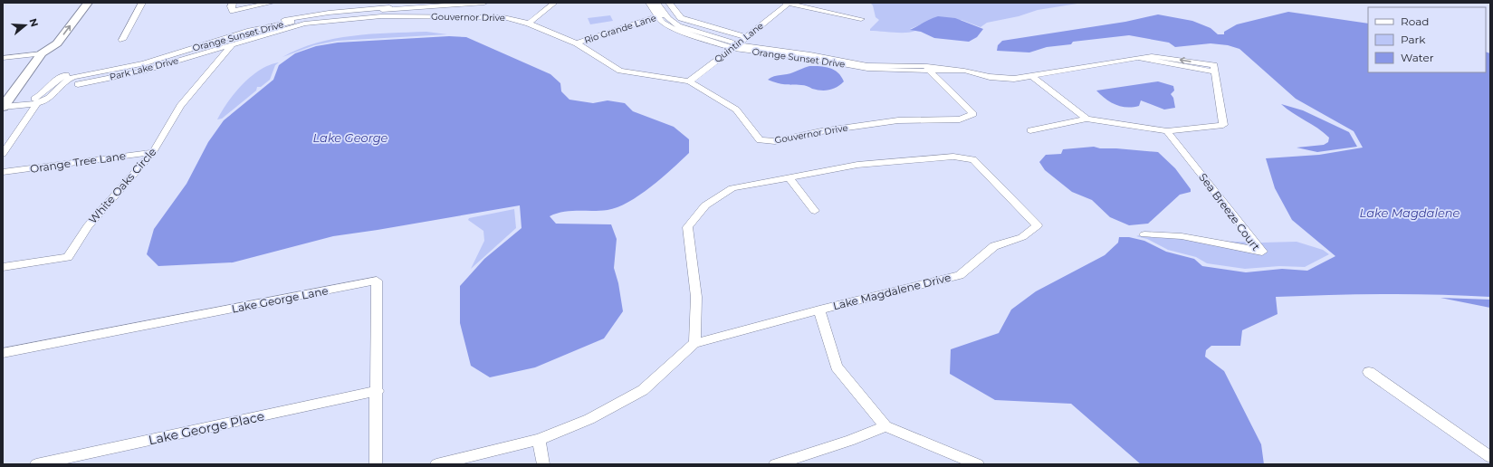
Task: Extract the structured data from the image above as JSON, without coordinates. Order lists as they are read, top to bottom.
{
  "streets": {
    "street": [
      "Gouvernor Drive",
      "Rio Grande Lane",
      "Orange Sunset Drive",
      "Quintin Lane",
      "Park Lake Drive",
      "Orange Tree Lane",
      "White Oaks Circle",
      "Sea Breeze Court",
      "Lake Magdalene Drive",
      "Lake George Lane",
      "Lake George Place"
    ]
  },
  "crossings": [
    ["Gouvernor Drive", "Rio Grande Lane"],
    ["Gouvernor Drive", "Orange Sunset Drive"],
    ["Gouvernor Drive", "Quintin Lane"],
    ["Gouvernor Drive", "Park Lake Drive"],
    ["Gouvernor Drive", "White Oaks Circle"],
    ["Rio Grande Lane", "Orange Sunset Drive"],
    ["Orange Sunset Drive", "Quintin Lane"],
    ["Orange Sunset Drive", "Sea Breeze Court"],
    ["Park Lake Drive", "White Oaks Circle"],
    ["Orange Tree Lane", "White Oaks Circle"],
    ["Lake George Lane", "Lake George Place"]
  ],
  "water": ["Lake George", "Lake Magdalene"],
  "legend": ["Road", "Park", "Water"],
  "north": "right"
}
